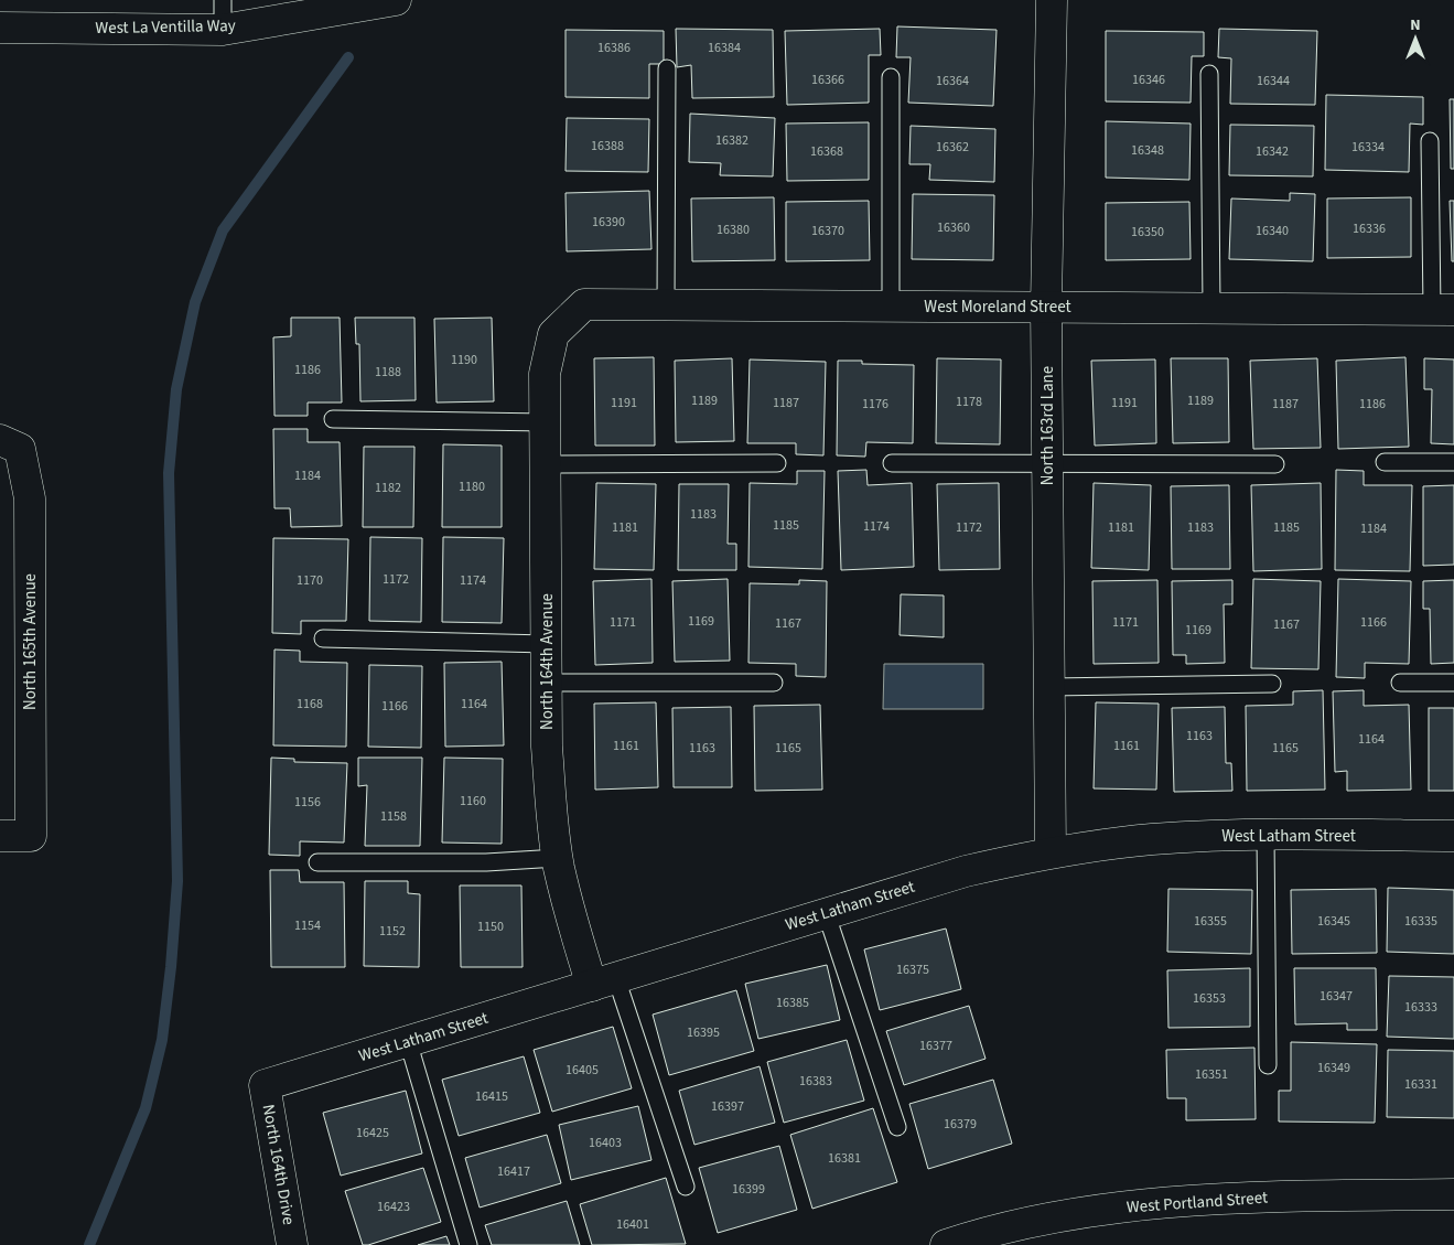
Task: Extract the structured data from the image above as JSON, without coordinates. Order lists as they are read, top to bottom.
{
  "streets": {
    "street": [
      "West La Ventilla Way",
      "West Moreland Street",
      "North 163rd Lane",
      "North 165th Avenue",
      "North 164th Avenue",
      "West Latham Street",
      "North 164th Drive",
      "West Portland Street"
    ]
  },
  "crossings": [
    ["West Moreland Street", "North 163rd Lane"],
    ["West Moreland Street", "North 164th Avenue"],
    ["North 163rd Lane", "West Latham Street"],
    ["North 164th Avenue", "West Latham Street"],
    ["West Latham Street", "North 164th Drive"]
  ],
  "house_numbers": [
    "16386",
    "16384",
    "16366",
    "16346",
    "16364",
    "16344",
    "16382",
    "16388",
    "16362",
    "16334",
    "16348",
    "16368",
    "16342",
    "16390",
    "16360",
    "16336",
    "16380",
    "16370",
    "16340",
    "16350",
    "1190",
    "1186",
    "1188",
    "1189",
    "1189",
    "1178",
    "1191",
    "1187",
    "1191",
    "1176",
    "1187",
    "1186",
    "1184",
    "1180",
    "1182",
    "1183",
    "1185",
    "1174",
    "1181",
    "1172",
    "1181",
    "1183",
    "1185",
    "1184",
    "1172",
    "1170",
    "1174",
    "1169",
    "1171",
    "1171",
    "1166",
    "1167",
    "1167",
    "1169",
    "1168",
    "1164",
    "1166",
    "1163",
    "1164",
    "1161",
    "1161",
    "1163",
    "1165",
    "1165",
    "1160",
    "1156",
    "1158",
    "16355",
    "16345",
    "16335",
    "1154",
    "1150",
    "1152",
    "16375",
    "16347",
    "16353",
    "16385",
    "16333",
    "16395",
    "16377",
    "16349",
    "16405",
    "16351",
    "16383",
    "16331",
    "16415",
    "16397",
    "16379",
    "16425",
    "16403",
    "16381",
    "16417",
    "16399",
    "16423",
    "16401"
  ],
  "north": "top"
}
